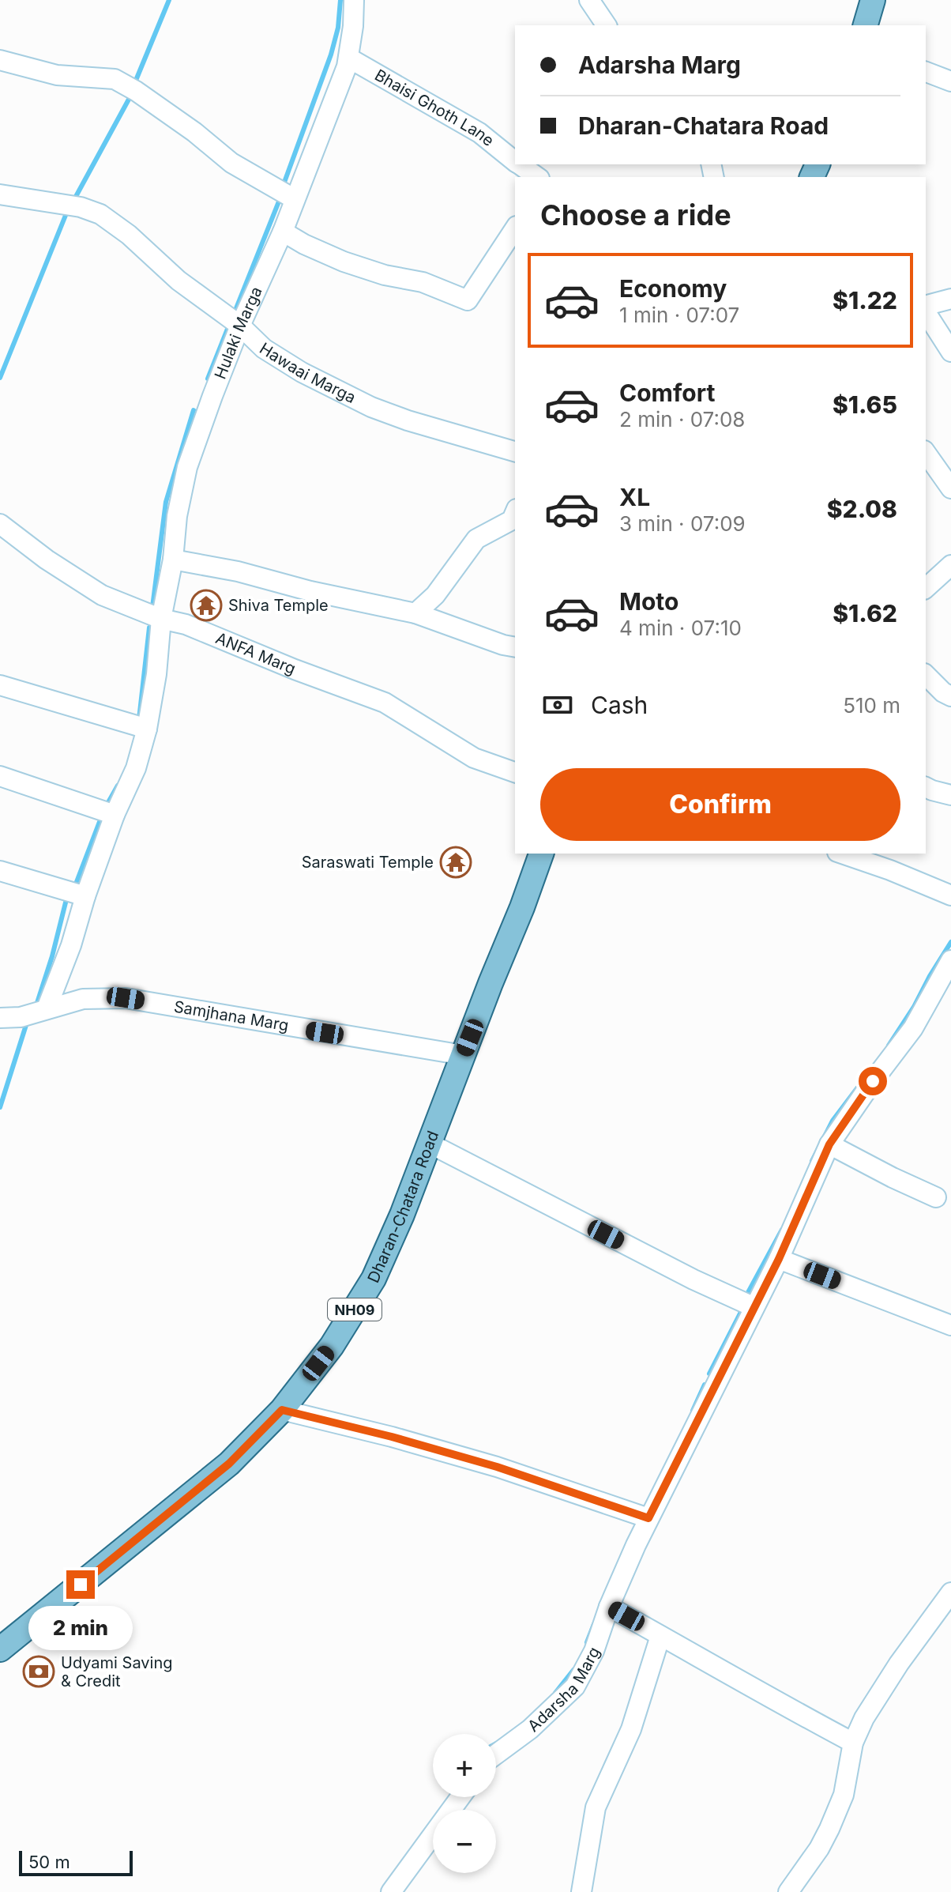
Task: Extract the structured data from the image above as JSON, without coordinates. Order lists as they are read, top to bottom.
{
  "streets": {
    "main road": ["Dharan-Chatara Road", "NH09"],
    "street": [
      "Bhaisi Ghoth Lane",
      "Hulaki Marga",
      "Hawaai Marga",
      "ANFA Marg",
      "Samjhana Marg",
      "Adarsha Marg"
    ]
  },
  "crossings": [
    ["Bhaisi Ghoth Lane", "Hulaki Marga"],
    ["Hulaki Marga", "Hawaai Marga"],
    ["Hulaki Marga", "ANFA Marg"],
    ["Hulaki Marga", "Samjhana Marg"],
    ["Samjhana Marg", "Dharan-Chatara Road"]
  ],
  "places": {
    "temple": ["Shiva Temple", "Saraswati Temple"],
    "bank": ["Udyami Saving & Credit"]
  },
  "scale_bar": "50 m",
  "page": {
    "banner": ["Adarsha Marg", "Dharan-Chatara Road"],
    "heading": "Choose a ride",
    "list": [
      {
        "name": "Economy",
        "note": "1 min · 07:07",
        "value": "$1.22"
      },
      {
        "name": "Comfort",
        "note": "2 min · 07:08",
        "value": "$1.65"
      },
      {
        "name": "XL",
        "note": "3 min · 07:09",
        "value": "$2.08"
      },
      {
        "name": "Moto",
        "note": "4 min · 07:10",
        "value": "$1.62"
      }
    ],
    "pay": ["Cash", "510 m"],
    "buttons": "Confirm",
    "bubble": "2 min",
    "map_buttons": ["+", "−"],
    "scale": "50 m"
  }
}
